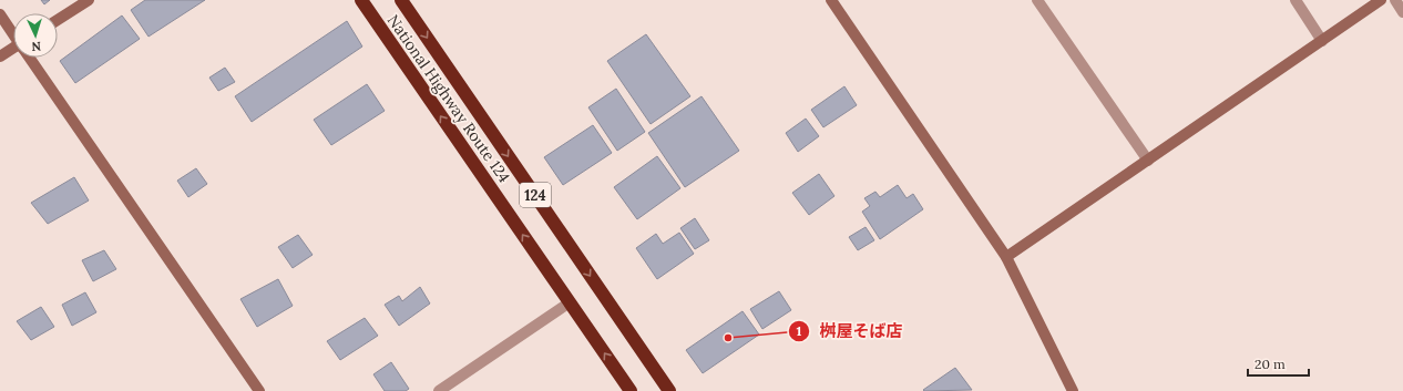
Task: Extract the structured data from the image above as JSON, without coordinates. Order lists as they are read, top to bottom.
{
  "streets": {
    "highway": ["National Highway Route 124", "124"]
  },
  "places": ["桝屋そば店"],
  "scale_bar": "20 m",
  "north": "bottom"
}
